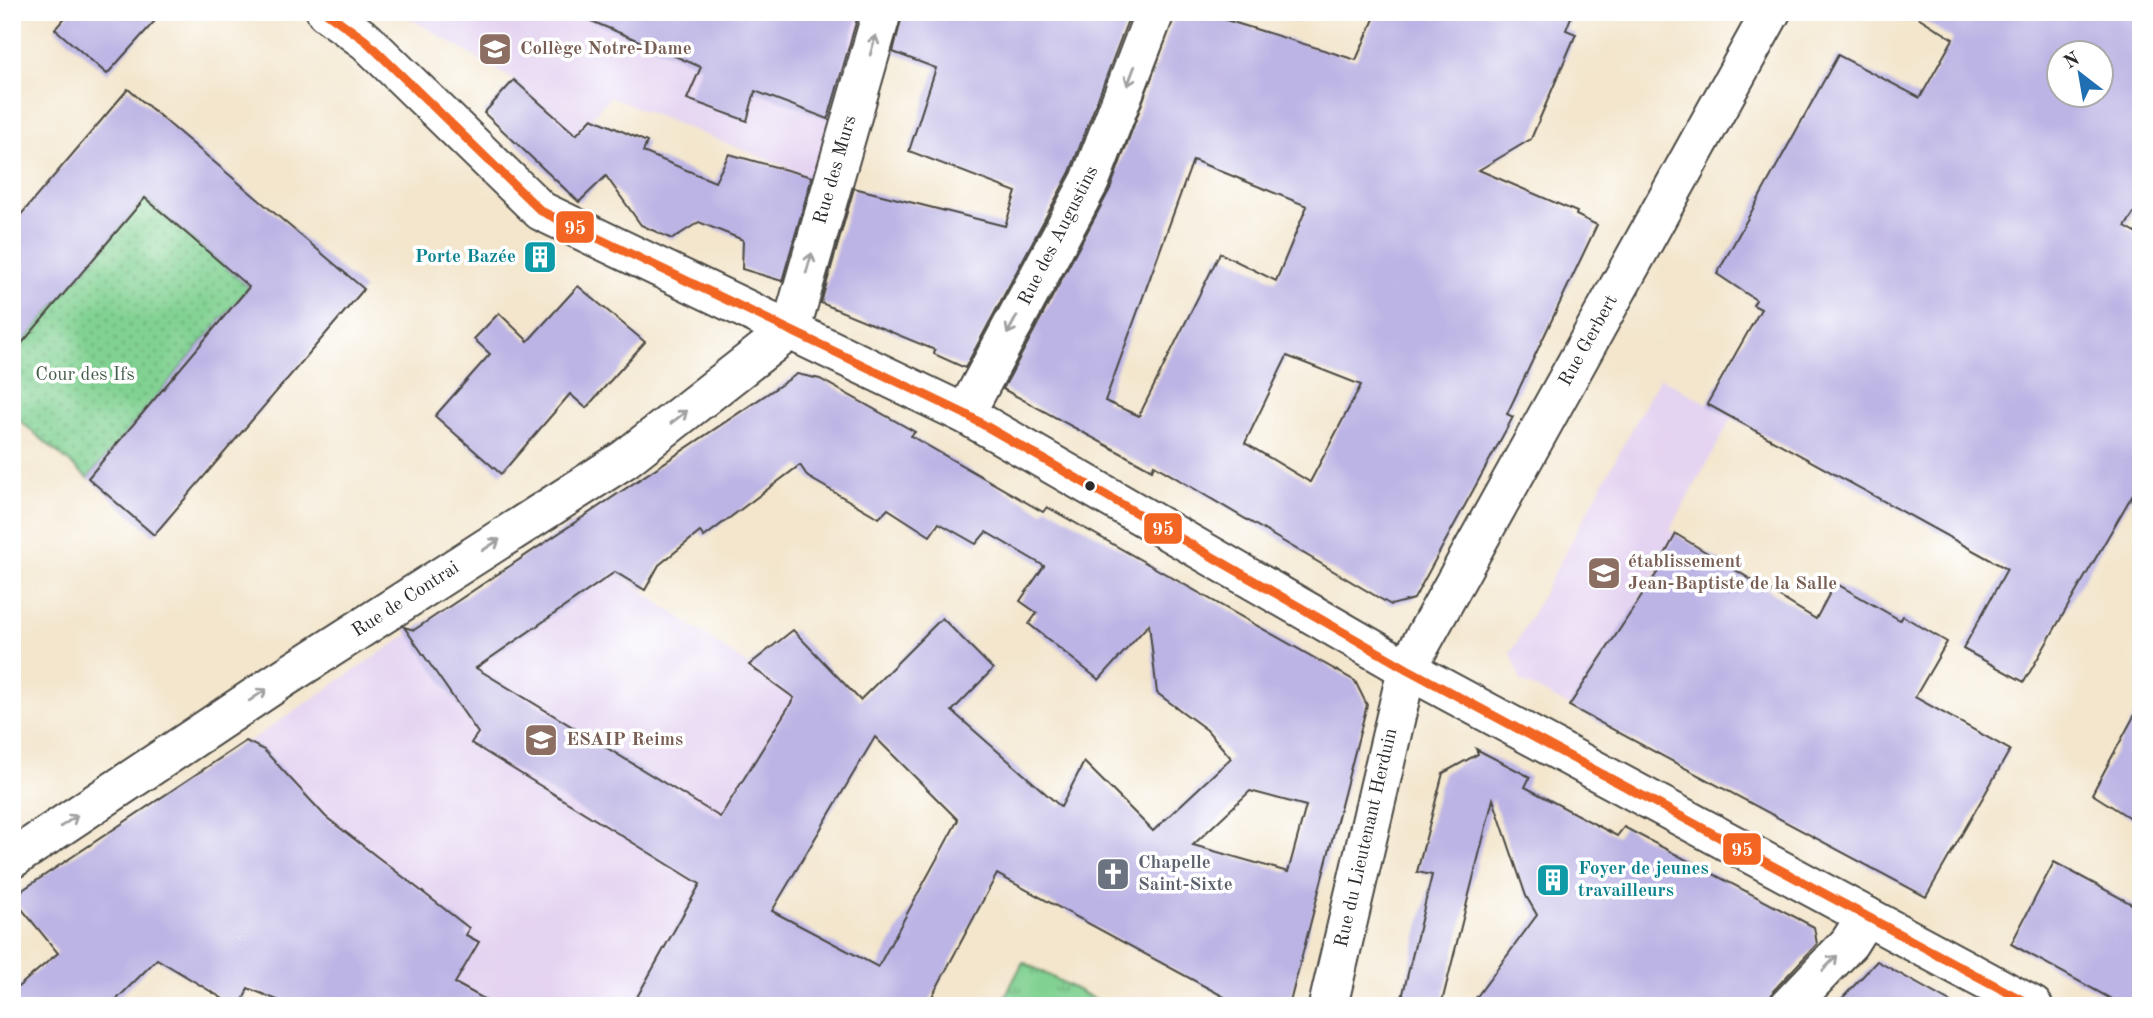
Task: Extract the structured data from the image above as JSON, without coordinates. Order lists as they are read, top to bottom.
{
  "streets": {
    "street": [
      "Rue des Murs",
      "Rue des Augustins",
      "Rue Gerbert",
      "Rue de Contrai",
      "Rue du Lieutenant Herduin"
    ]
  },
  "crossings": [
    ["Rue des Murs", "Rue de Contrai"],
    ["Rue Gerbert", "Rue du Lieutenant Herduin"]
  ],
  "one_way": ["Rue des Murs", "Rue des Augustins", "Rue de Contrai"],
  "parks": ["Cour des Ifs"],
  "places": {
    "school or university": ["Collège Notre-Dame", "établissement Jean-Baptiste de la Salle", "ESAIP Reims"],
    "building": ["Porte Bazée", "Foyer de jeunes travailleurs"],
    "church": ["Chapelle Saint-Sixte"]
  },
  "lines": ["transit line 95"],
  "north": "top left"
}
